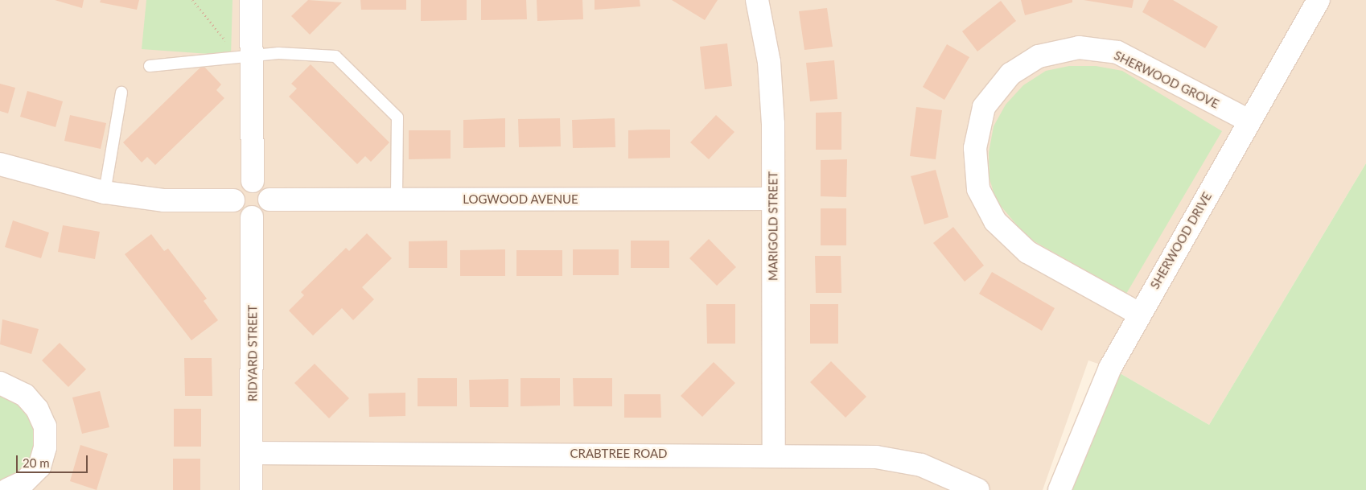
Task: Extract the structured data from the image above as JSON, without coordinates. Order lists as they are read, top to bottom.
{
  "streets": {
    "street": [
      "SHERWOOD GROVE",
      "LOGWOOD AVENUE",
      "MARIGOLD STREET",
      "SHERWOOD DRIVE",
      "RIDYARD STREET",
      "CRABTREE ROAD"
    ]
  },
  "crossings": [
    ["SHERWOOD GROVE", "SHERWOOD DRIVE"],
    ["LOGWOOD AVENUE", "MARIGOLD STREET"],
    ["LOGWOOD AVENUE", "RIDYARD STREET"],
    ["MARIGOLD STREET", "CRABTREE ROAD"],
    ["RIDYARD STREET", "CRABTREE ROAD"]
  ],
  "scale_bar": "20 m"
}
